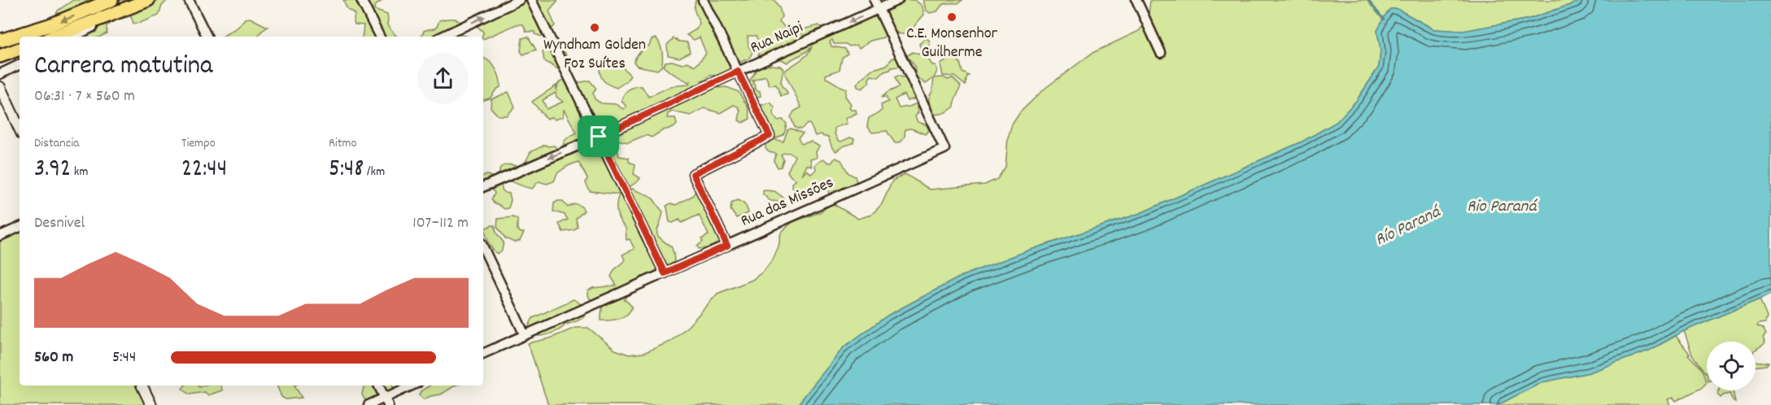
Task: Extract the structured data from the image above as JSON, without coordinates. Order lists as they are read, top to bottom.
{
  "streets": {
    "street": ["Rua Naipi", "Rua das Missões"]
  },
  "crossings": [
    ["Rua Naipi", "Rua das Missões"]
  ],
  "one_way": ["Rua Naipi"],
  "water": ["Rio Paraná", "Río Paraná"],
  "places": ["C.E. Monsenhor Guilherme", "Wyndham Golden Foz Suítes"],
  "page": {
    "heading": ["Carrera matutina", "06:31 · 7 × 560 m"],
    "stats": [
      ["Distancia", "3.92 km"],
      ["Tiempo", "22:44"],
      ["Ritmo", "5:48 /km"]
    ],
    "chart": ["Desnivel", "107–112 m"],
    "list": [
      {
        "name": "560 m",
        "note": "5:44"
      }
    ]
  }
}
